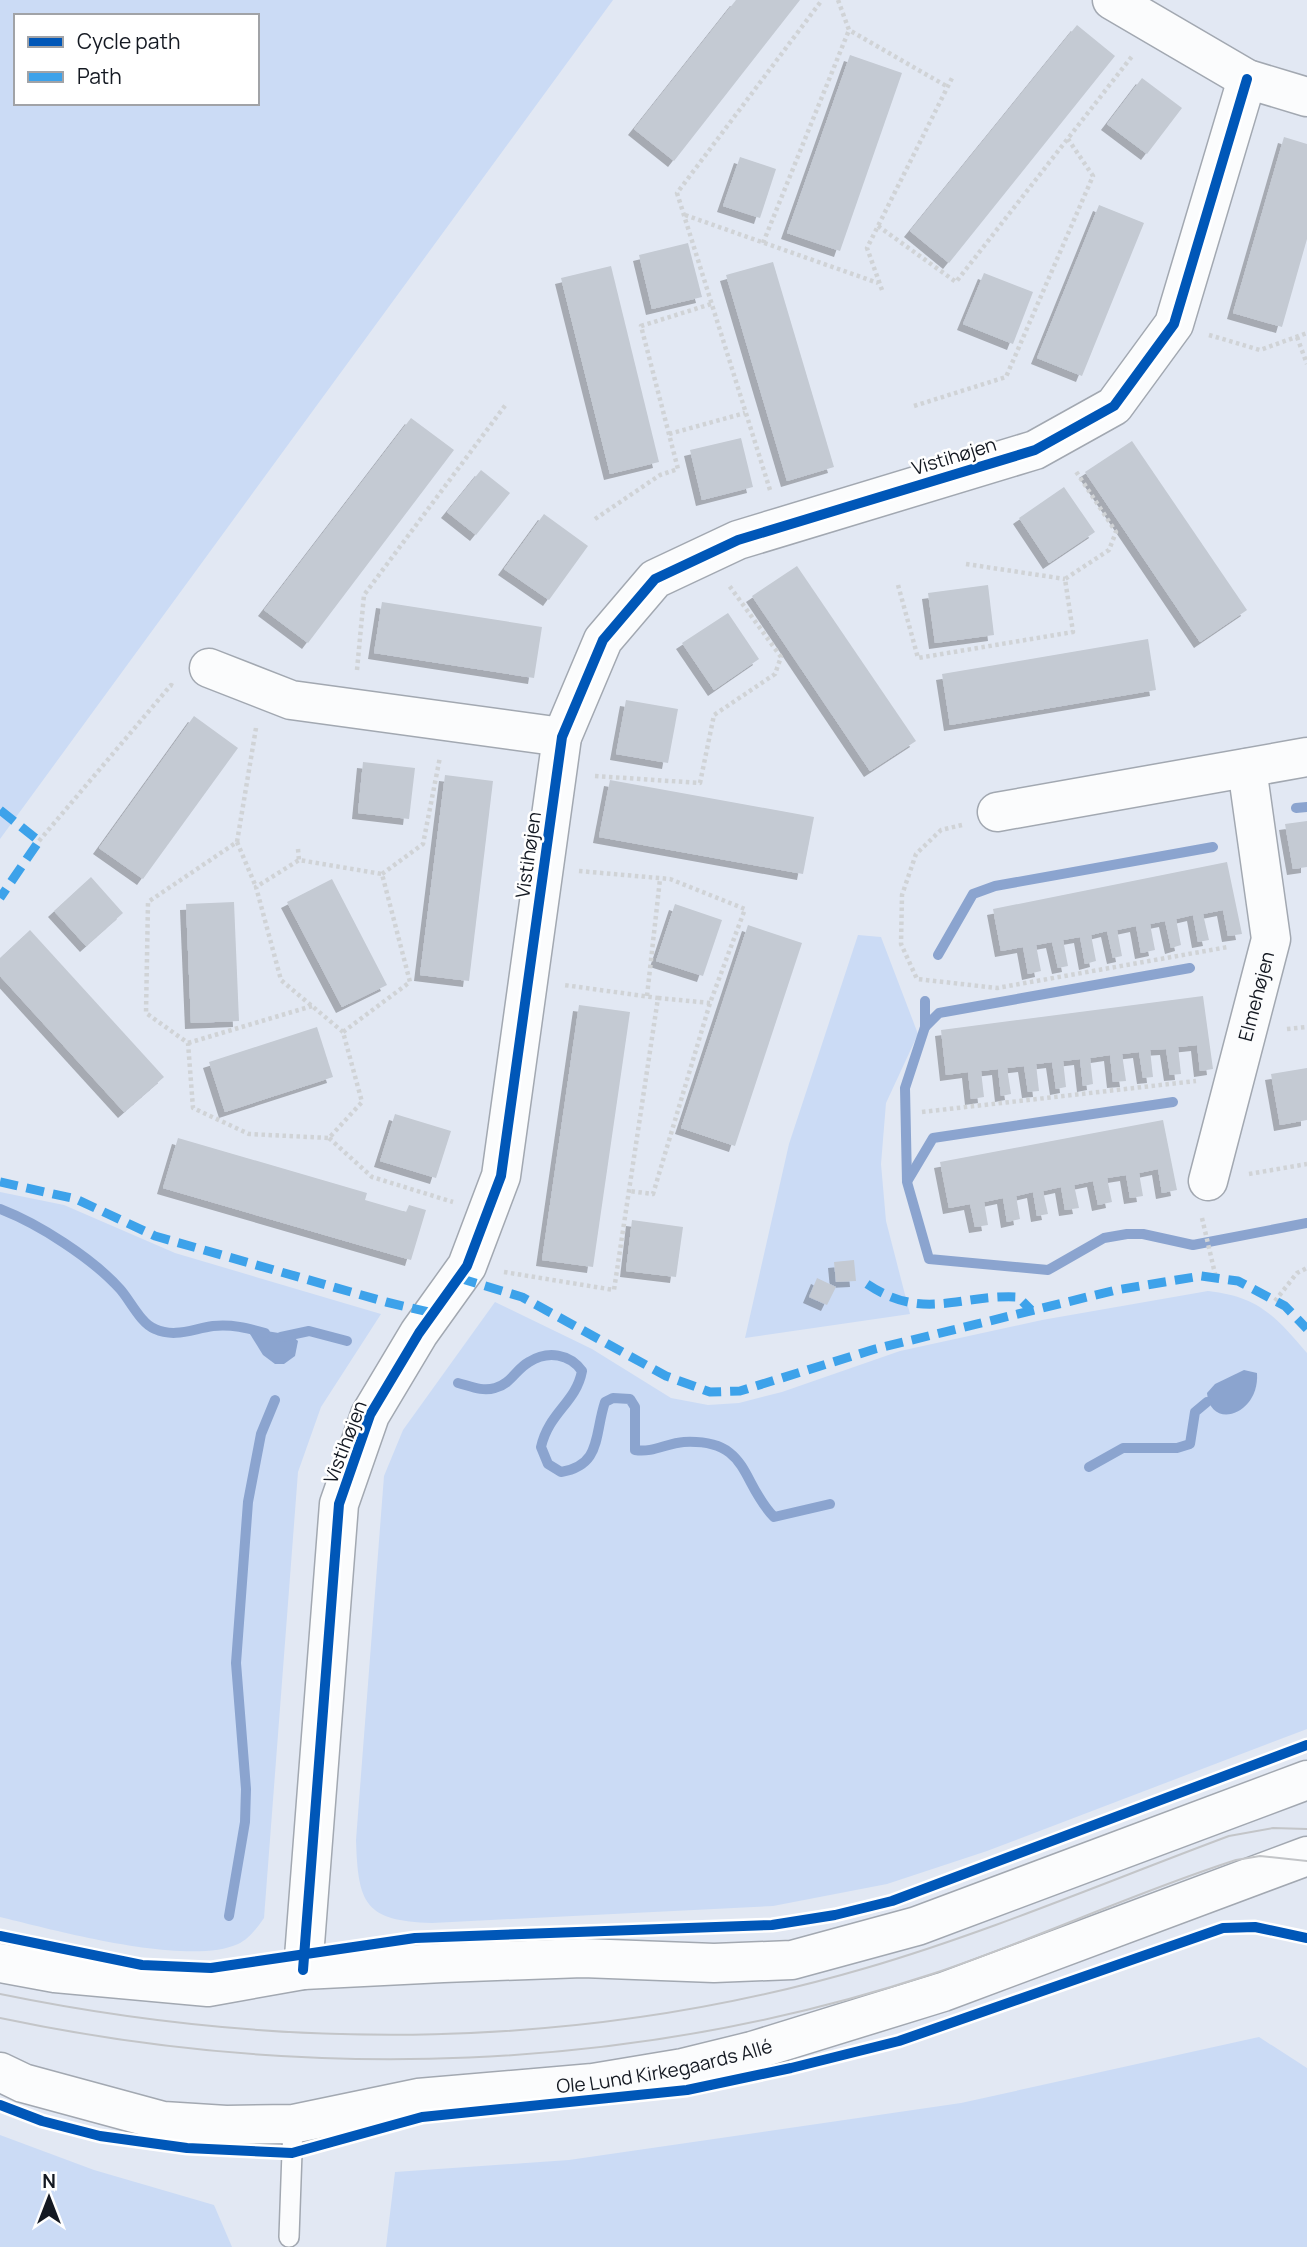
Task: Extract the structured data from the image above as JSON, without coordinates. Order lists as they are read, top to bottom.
{
  "streets": {
    "street": ["Vistihøjen", "Elmehøjen", "Ole Lund Kirkegaards Allé"]
  },
  "legend": ["Cycle path", "Path"],
  "north": "top"
}
